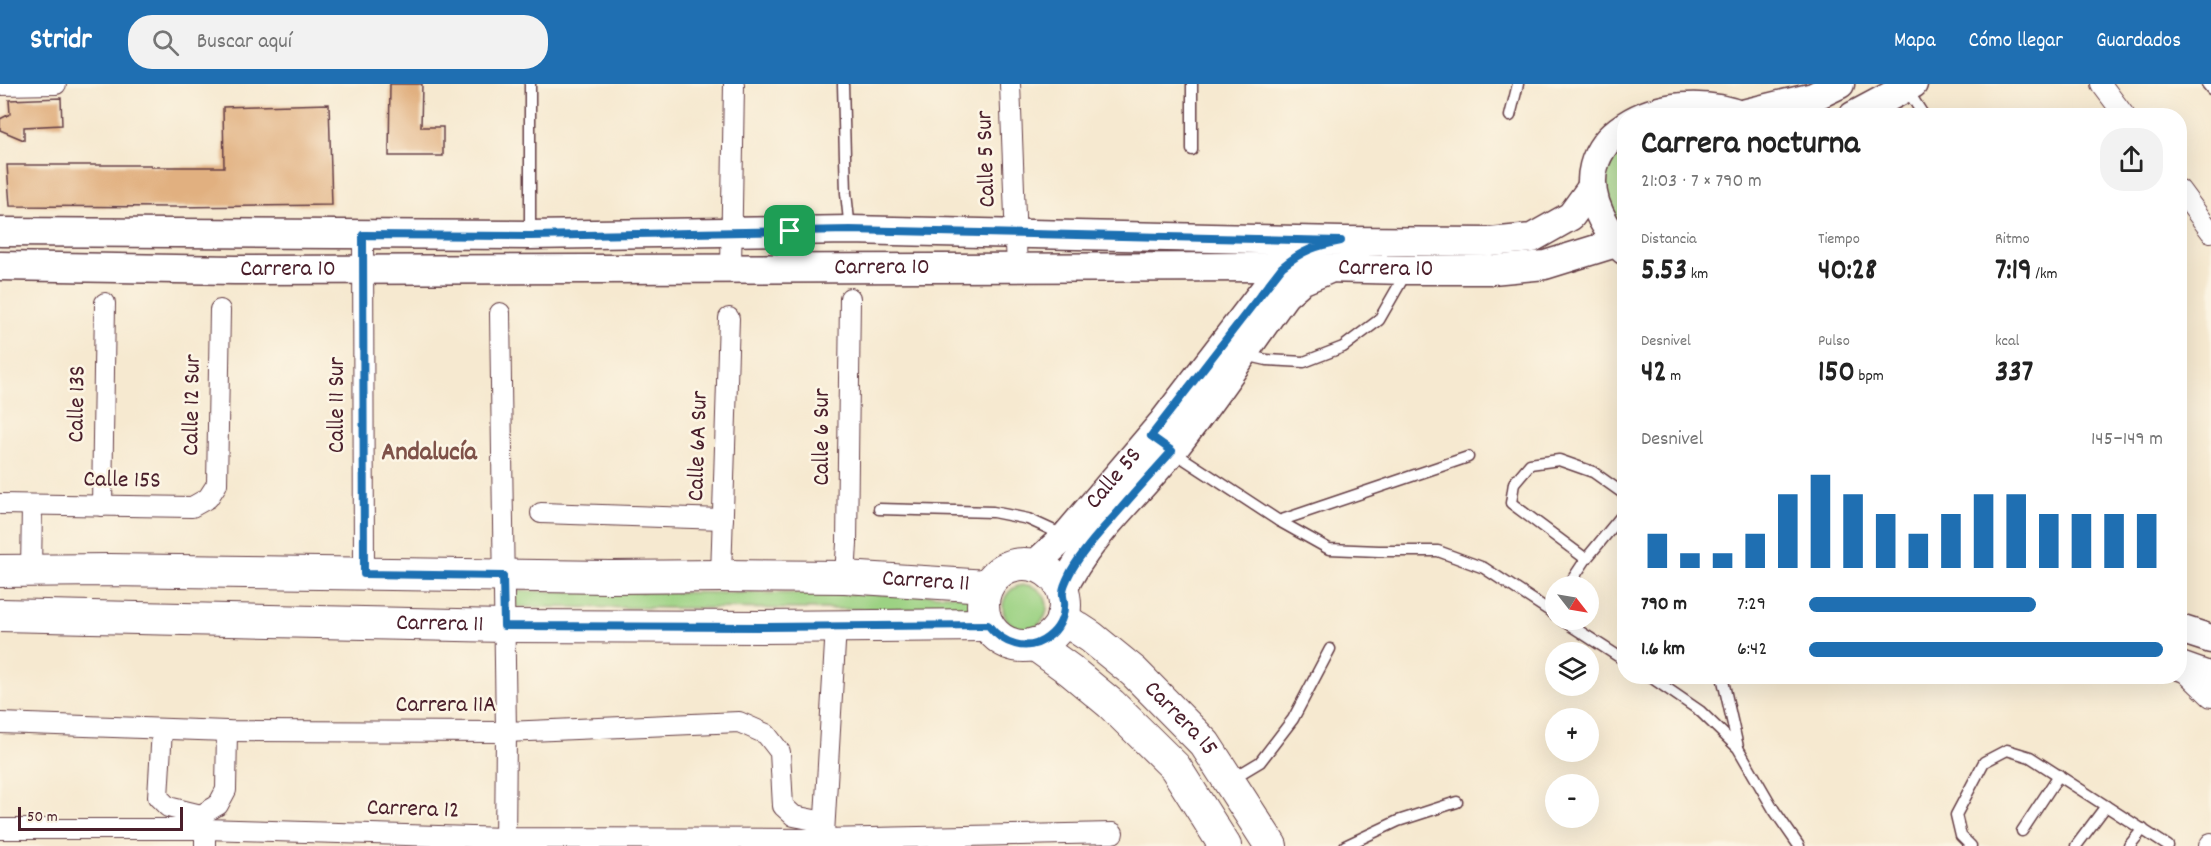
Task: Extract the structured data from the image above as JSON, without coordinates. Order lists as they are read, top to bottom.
{
  "streets": {
    "main road": [
      "Carrera 10",
      "Calle 5S",
      "Carrera 11",
      "Carrera 15"
    ],
    "street": [
      "Calle 5 Sur",
      "Calle 13S",
      "Calle 12 Sur",
      "Calle 11 Sur",
      "Calle 6 Sur",
      "Calle 6A Sur",
      "Calle 15S",
      "Carrera 11A",
      "Carrera 12"
    ]
  },
  "crossings": [
    ["Calle 5 Sur", "Carrera 10"],
    ["Carrera 10", "Calle 11 Sur"],
    ["Carrera 10", "Calle 5S"],
    ["Calle 13S", "Calle 15S"],
    ["Calle 12 Sur", "Calle 15S"],
    ["Calle 11 Sur", "Carrera 11"],
    ["Calle 6 Sur", "Carrera 11"],
    ["Calle 6A Sur", "Carrera 11"],
    ["Calle 5S", "Carrera 11"],
    ["Calle 5S", "Carrera 15"],
    ["Carrera 11", "Carrera 15"],
    ["Carrera 11A", "Carrera 12"]
  ],
  "districts": ["Andalucía"],
  "scale_bar": "50 m",
  "north": "bottom right",
  "page": {
    "header": "Stridr",
    "search": "Buscar aquí",
    "nav": ["Mapa", "Cómo llegar", "Guardados"],
    "heading": ["Carrera nocturna", "21:03 · 7 × 790 m"],
    "stats": [
      ["Distancia", "5.53 km"],
      ["Tiempo", "40:28"],
      ["Ritmo", "7:19 /km"],
      ["Desnivel", "42 m"],
      ["Pulso", "150 bpm"],
      ["kcal", "337"]
    ],
    "chart": ["Desnivel", "145–149 m"],
    "map_buttons": ["+", "−"],
    "list": [
      {
        "name": "790 m",
        "note": "7:29"
      },
      {
        "name": "1.6 km",
        "note": "6:42"
      }
    ],
    "scale": "50 m"
  }
}
